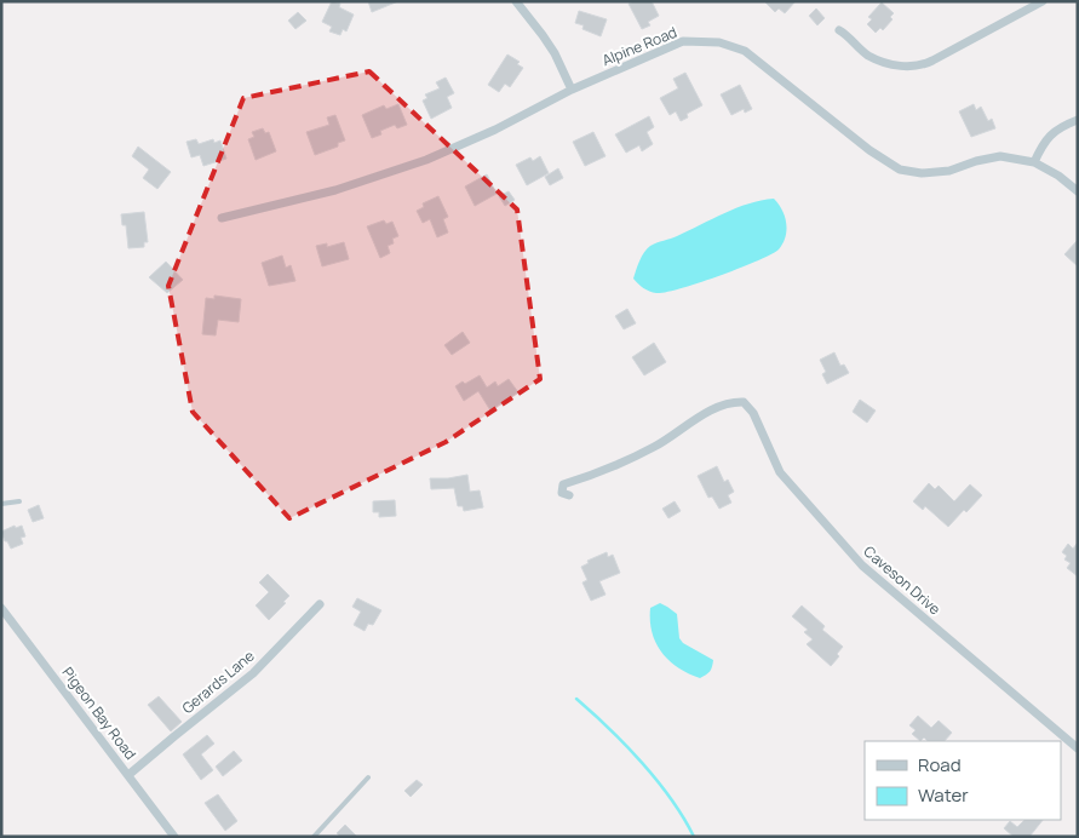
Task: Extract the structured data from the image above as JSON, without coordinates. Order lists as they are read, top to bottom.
{
  "streets": {
    "street": [
      "Alpine Road",
      "Caveson Drive",
      "Gerards Lane",
      "Pigeon Bay Road"
    ]
  },
  "crossings": [
    ["Gerards Lane", "Pigeon Bay Road"]
  ],
  "legend": ["Road", "Water"]
}
